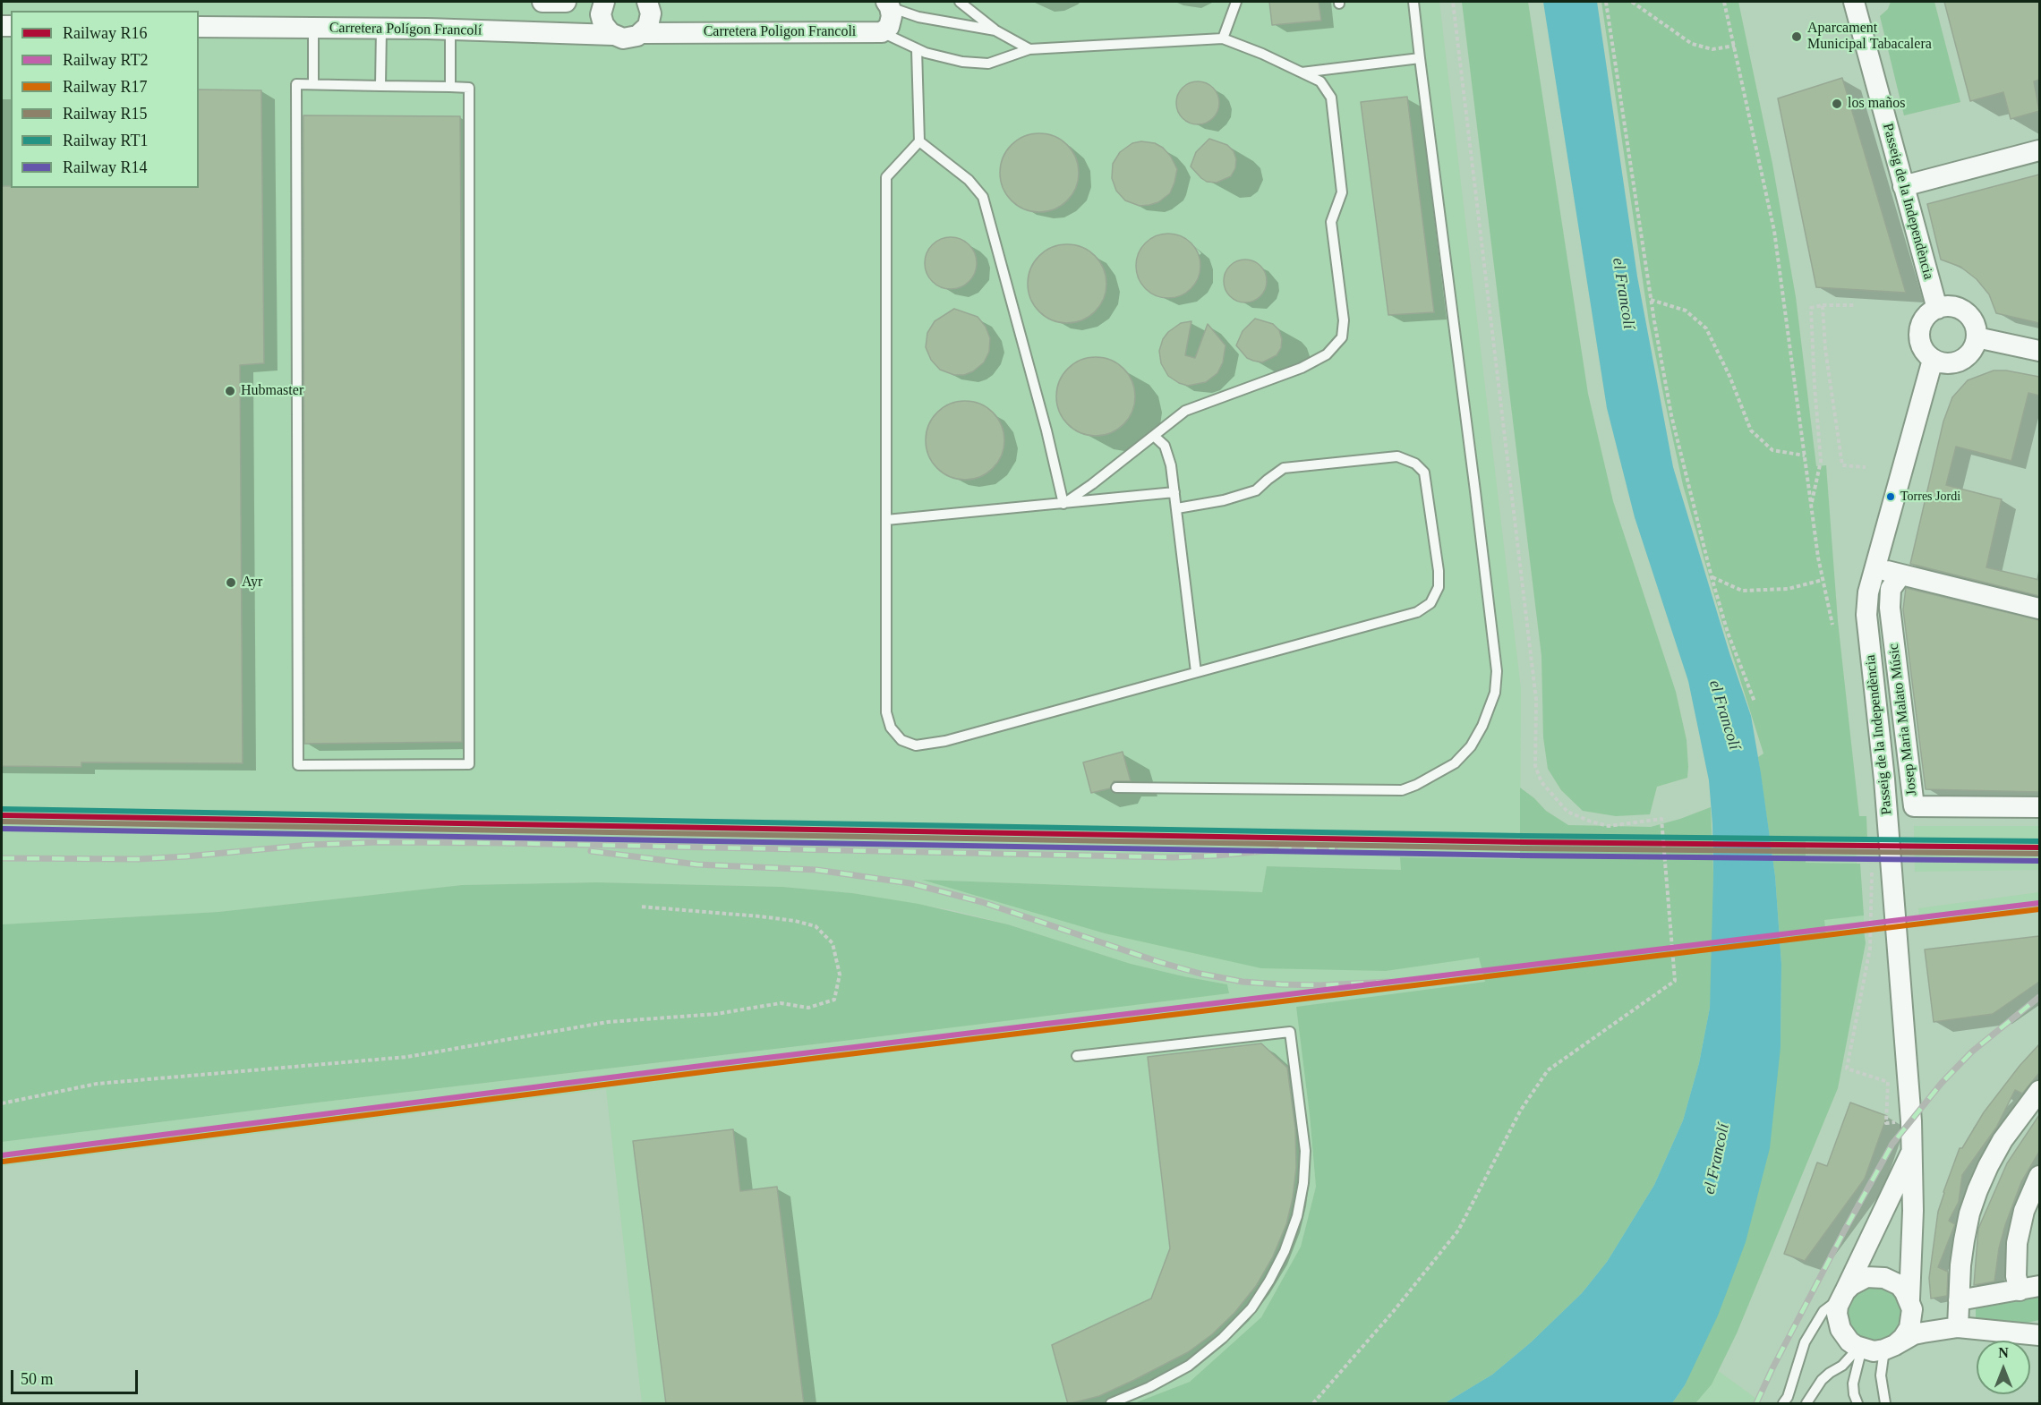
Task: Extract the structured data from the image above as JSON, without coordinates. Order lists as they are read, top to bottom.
{
  "streets": {
    "street": [
      "Carretera Polígon Francolí",
      "Carretera Poligon Francoli",
      "Passeig de la Independència",
      "Josep Maria Malato Músic"
    ]
  },
  "crossings": [
    ["Carretera Polígon Francolí", "Carretera Poligon Francoli"]
  ],
  "water": ["el Francolí"],
  "places": [
    "Aparcament Municipal Tabacalera",
    "los maños",
    "Hubmaster",
    "Torres Jordi",
    "Ayr"
  ],
  "lines": [
    "rail line RT1",
    "rail line R16",
    "rail line R15",
    "rail line R14",
    "rail line RT2",
    "rail line R17"
  ],
  "legend": [
    "Railway R16",
    "Railway RT2",
    "Railway R17",
    "Railway R15",
    "Railway RT1",
    "Railway R14"
  ],
  "scale_bar": "50 m",
  "north": "top"
}
